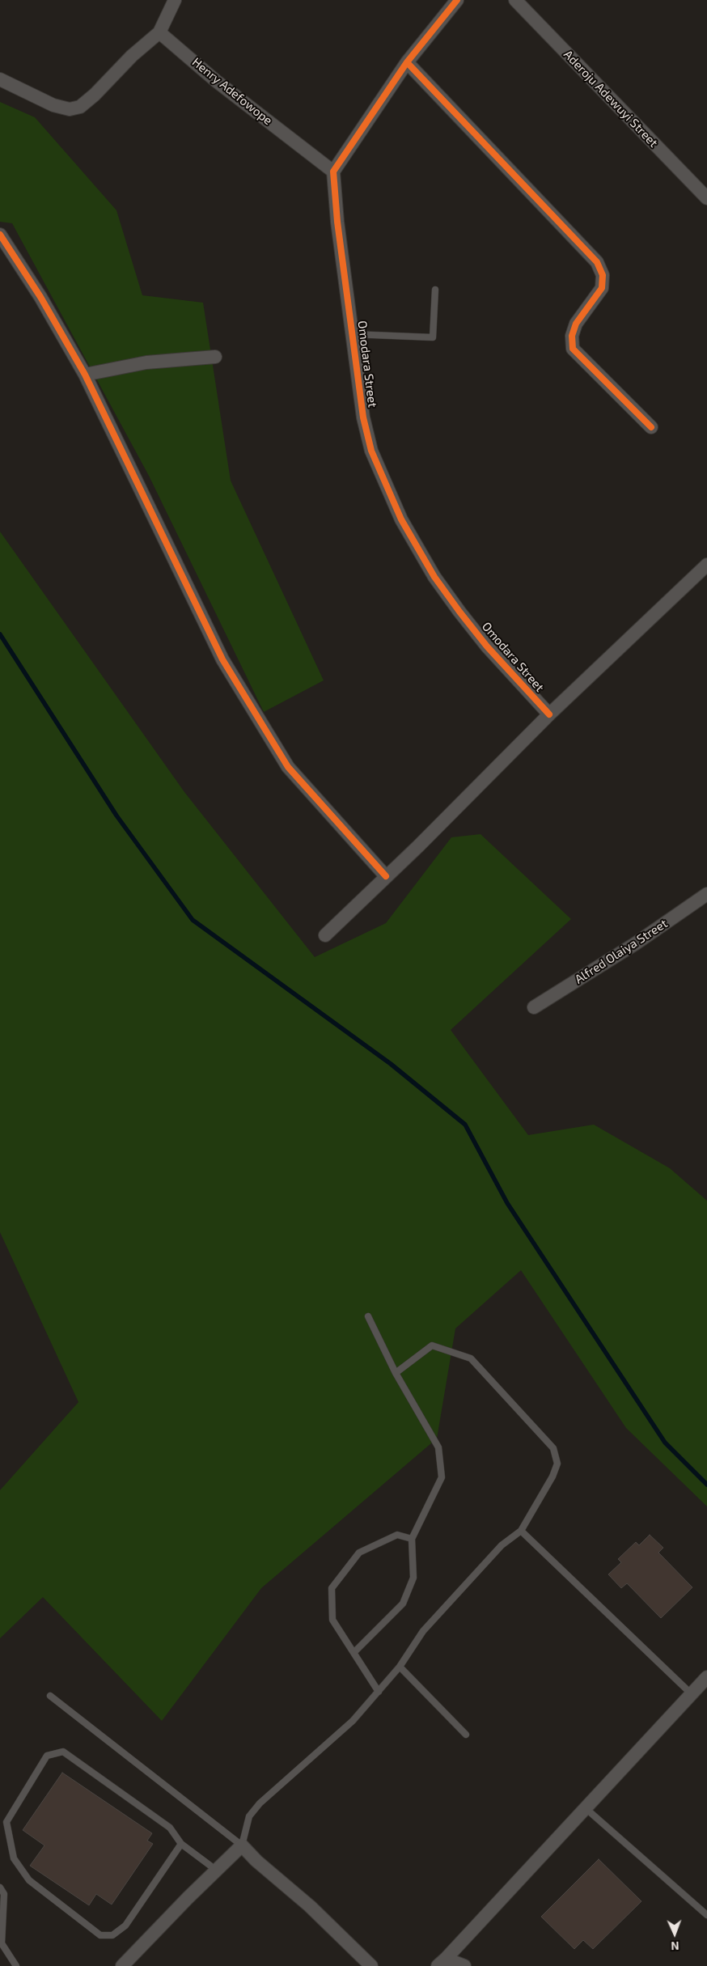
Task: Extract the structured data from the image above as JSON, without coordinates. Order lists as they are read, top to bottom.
{
  "streets": {
    "street": [
      "Henry Adefowope",
      "Aderoju Adewuyi Street",
      "Omodara Street",
      "Alfred Olaiya Street"
    ]
  },
  "crossings": [
    ["Henry Adefowope", "Omodara Street"]
  ],
  "north": "bottom"
}
